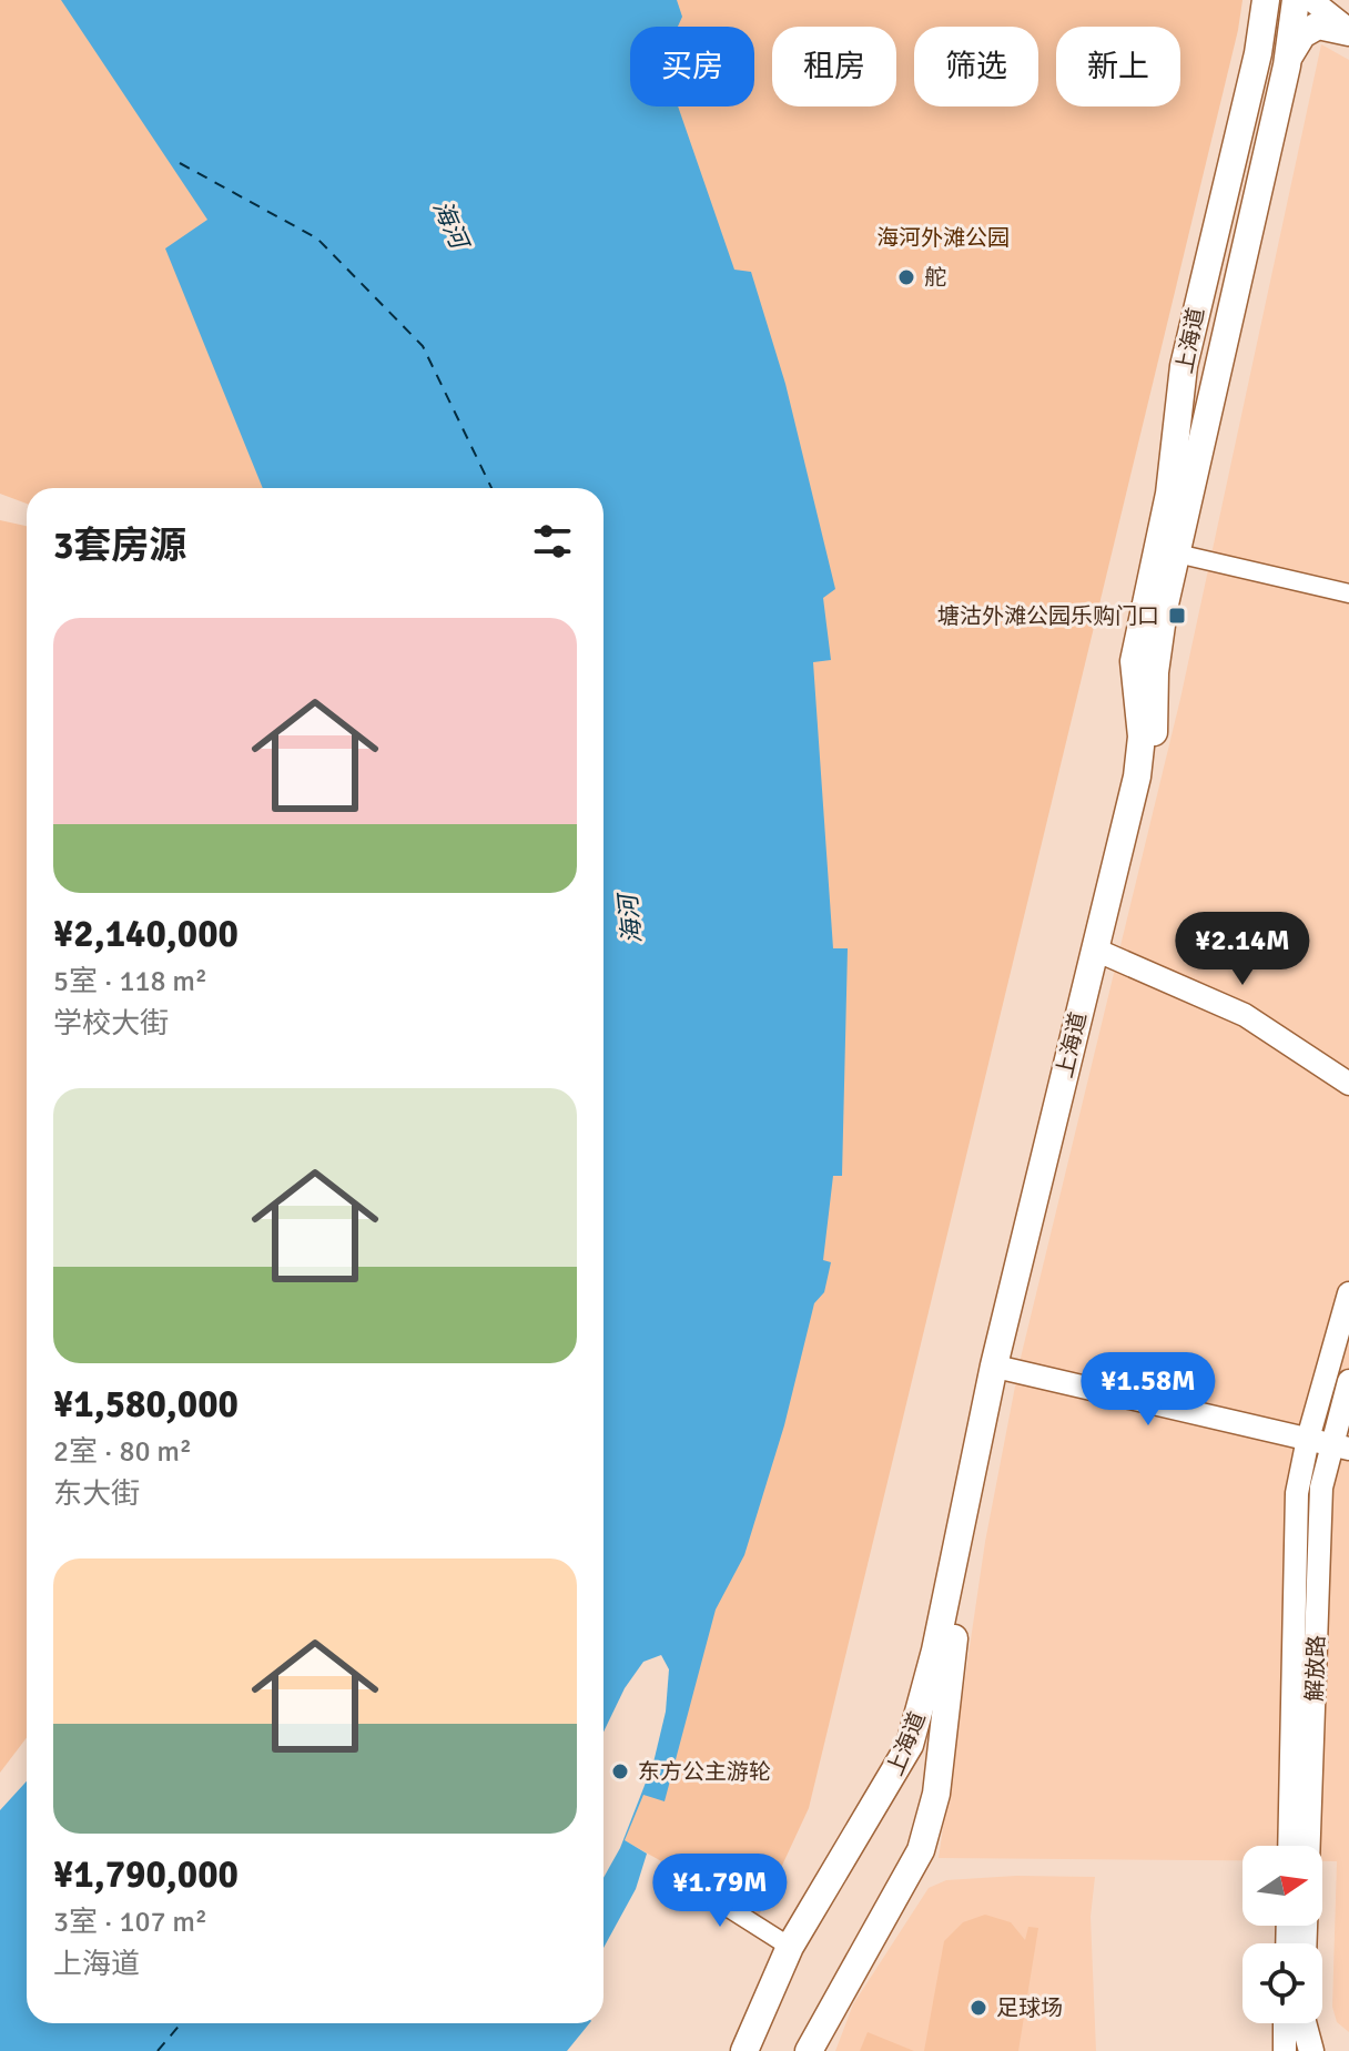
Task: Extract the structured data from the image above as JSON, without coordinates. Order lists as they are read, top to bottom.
{
  "streets": {
    "main road": ["上海道"],
    "street": ["解放路"]
  },
  "water": ["海河"],
  "parks": ["海河外滩公园"],
  "places": {
    "other": ["舵", "东方公主游轮", "足球场"],
    "transit": ["塘沽外滩公园乐购门口"]
  },
  "north": "right",
  "page": {
    "chip": [
      "买房",
      "租房",
      "筛选",
      "新上"
    ],
    "heading": "3套房源",
    "list": [
      {
        "name": "¥2,140,000",
        "note": "5室 · 118 m² · 学校大街"
      },
      {
        "name": "¥1,580,000",
        "note": "2室 · 80 m² · 东大街"
      },
      {
        "name": "¥1,790,000",
        "note": "3室 · 107 m² · 上海道"
      }
    ],
    "price": ["¥2.14M", "¥1.58M", "¥1.79M"]
  }
}
